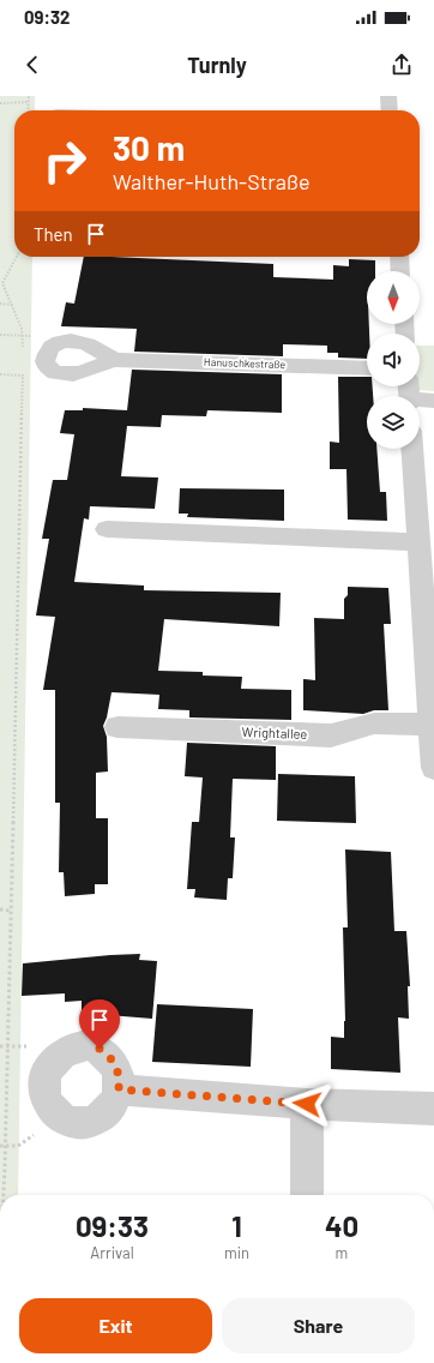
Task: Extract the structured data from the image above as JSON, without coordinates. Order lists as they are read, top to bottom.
{
  "streets": {
    "street": ["Hanuschkestraße", "Wrightallee"]
  },
  "north": "bottom",
  "page": {
    "status": "09:32",
    "header": "Turnly",
    "turn": ["30 m", "Walther-Huth-Straße"],
    "then": "Then",
    "eta": [
      "09:33",
      "Arrival",
      "1",
      "min",
      "40",
      "m"
    ],
    "buttons": ["Exit", "Share"]
  }
}
